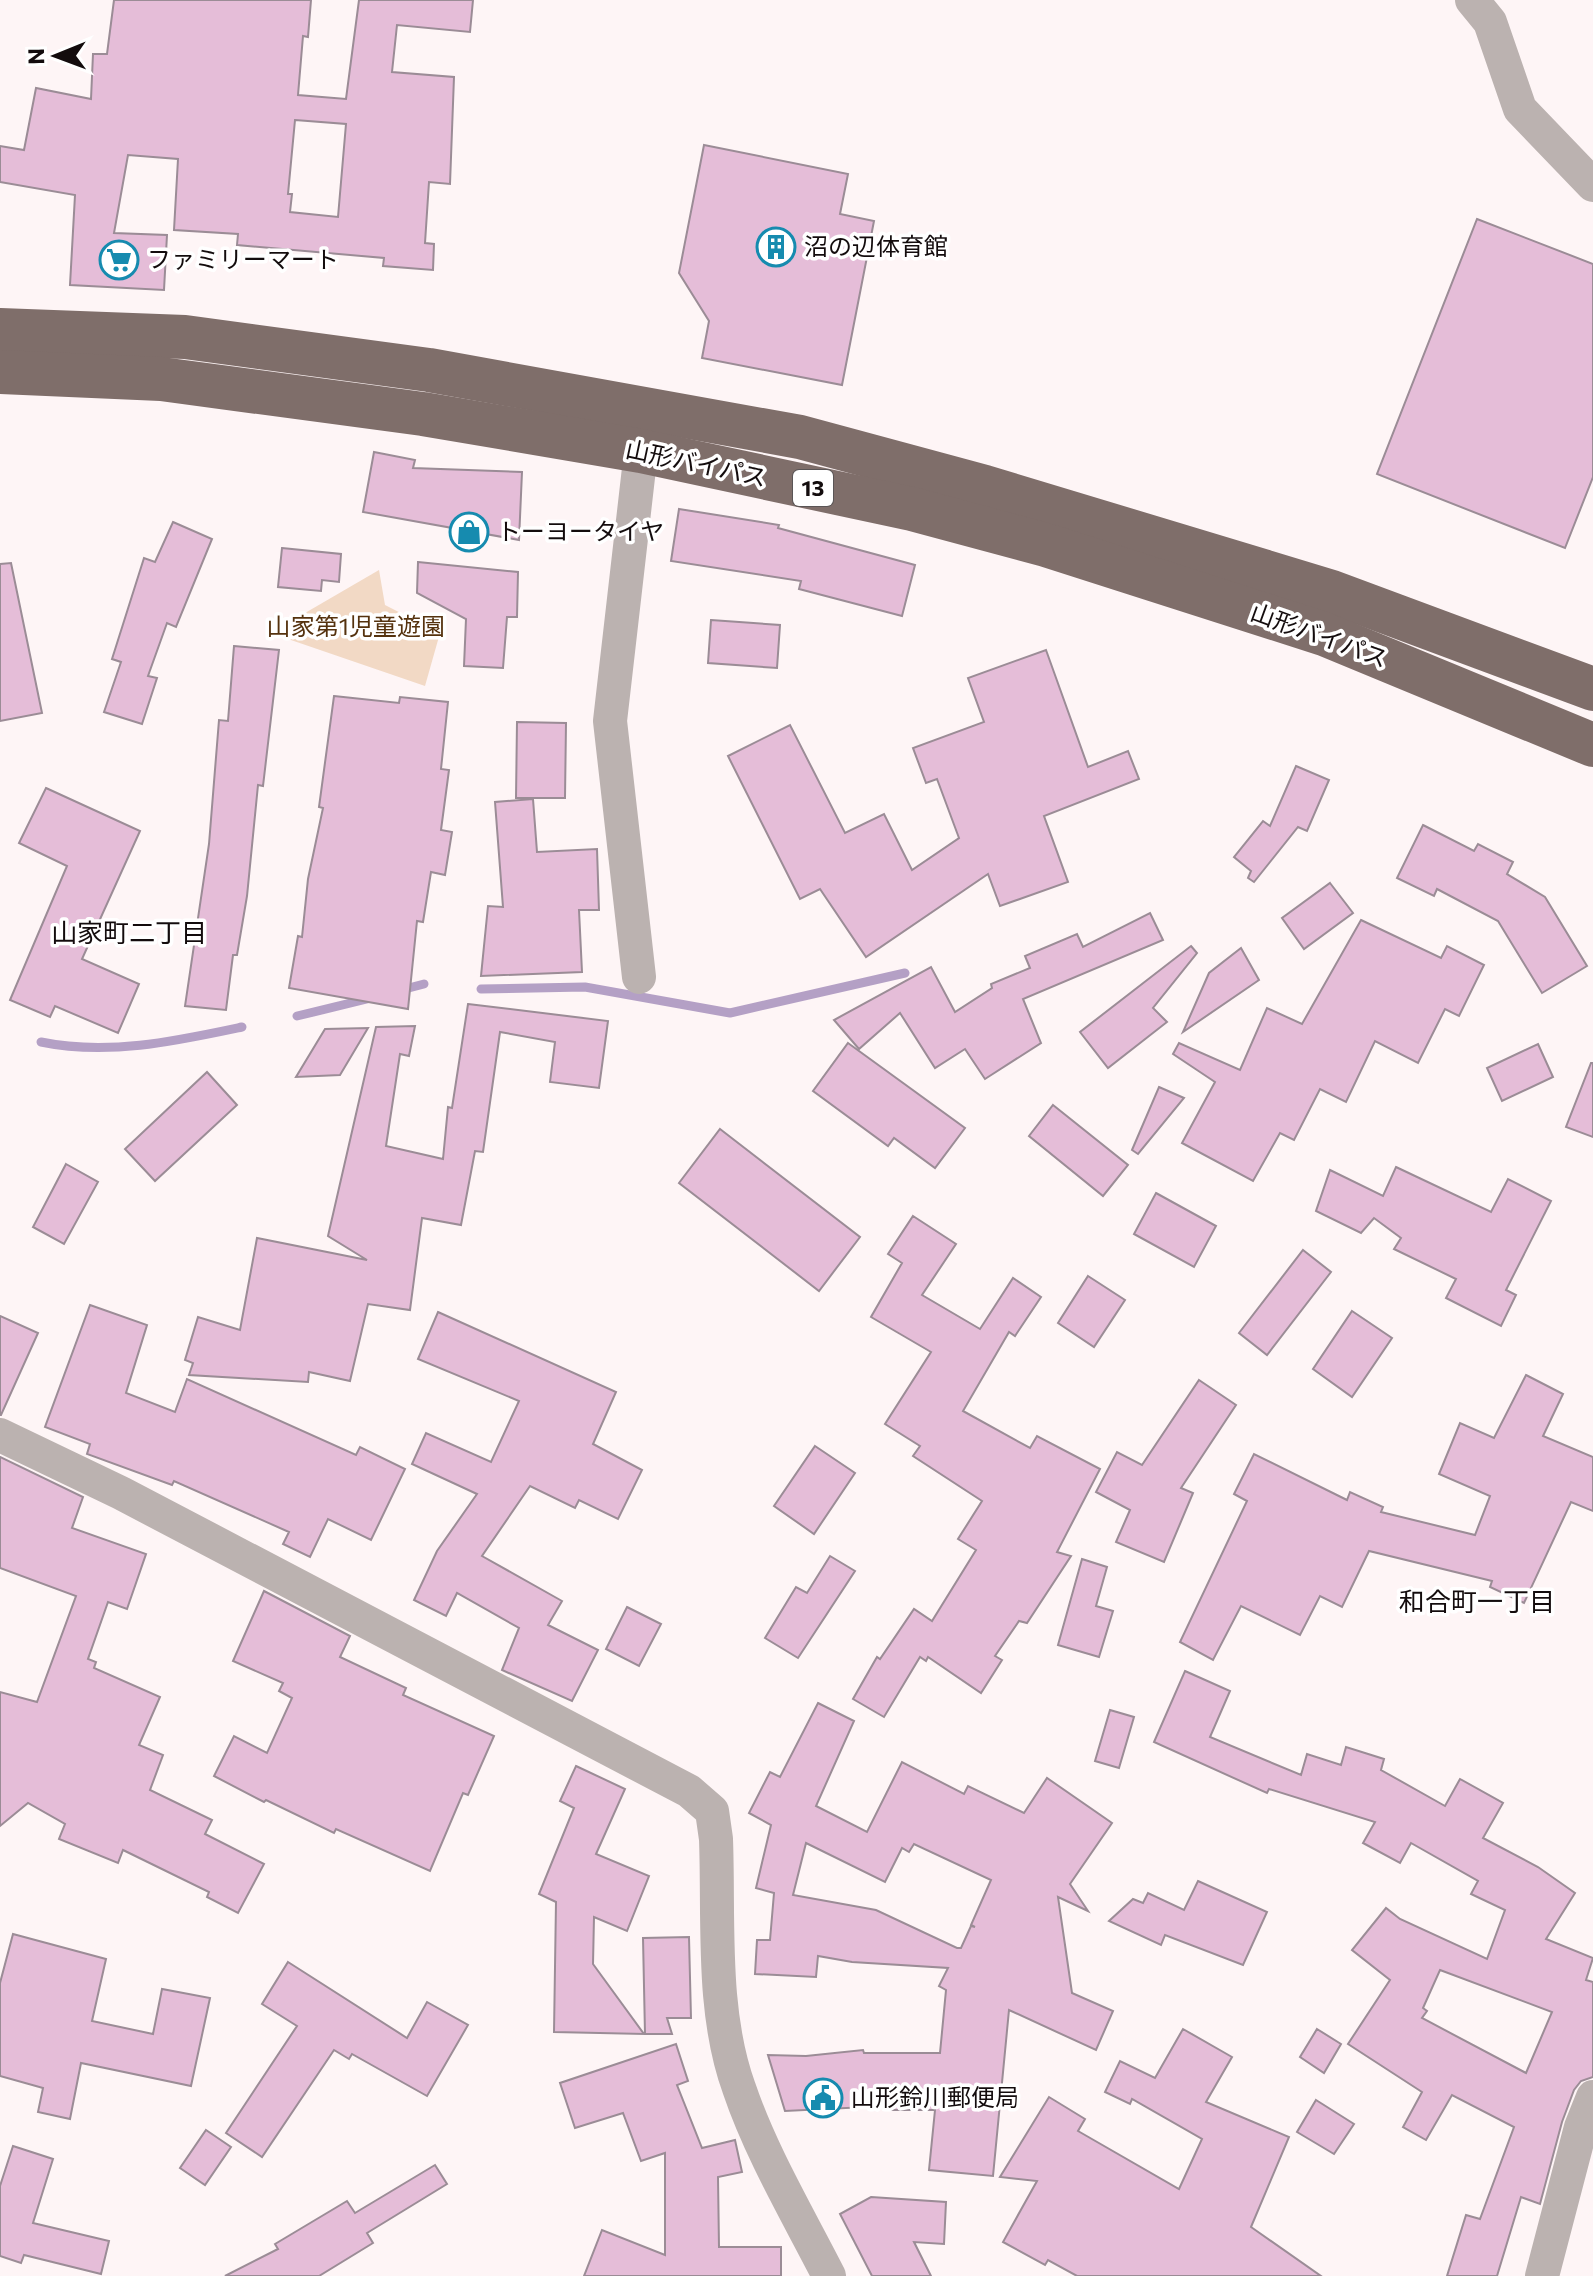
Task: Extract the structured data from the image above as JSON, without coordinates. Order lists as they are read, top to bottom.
{
  "streets": {
    "highway": ["山形バイパス", "13"]
  },
  "districts": ["山家町二丁目", "和合町一丁目"],
  "parks": ["山家第1児童遊園"],
  "places": {
    "building": ["沼の辺体育館"],
    "supermarket": ["ファミリーマート"],
    "shop": ["トーヨータイヤ"],
    "public building": ["山形鈴川郵便局"]
  },
  "north": "left"
}
